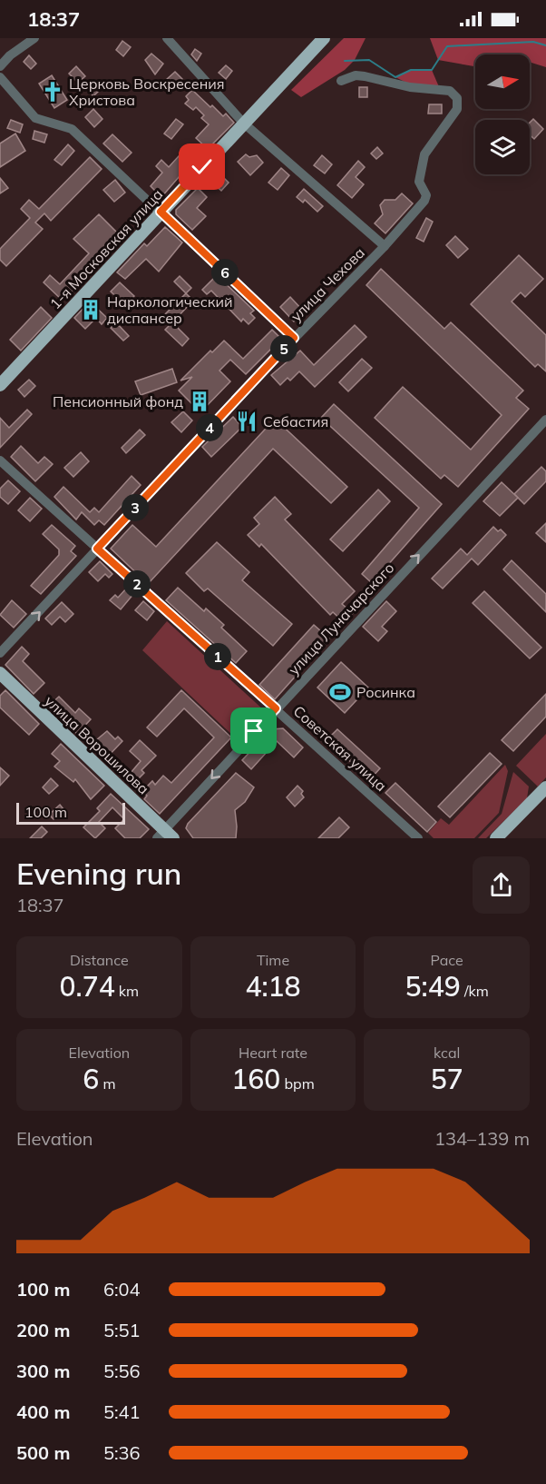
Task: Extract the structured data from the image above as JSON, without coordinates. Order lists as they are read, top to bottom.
{
  "streets": {
    "main road": ["1-я Московская улица", "улица Ворошилова"],
    "street": ["улица Чехова", "улица Луначарского", "Советская улица"]
  },
  "crossings": [
    ["улица Чехова", "Советская улица"],
    ["улица Луначарского", "улица Ворошилова"],
    ["улица Луначарского", "Советская улица"]
  ],
  "places": {
    "church": ["Церковь Воскресения Христова"],
    "building": ["Наркологический диспансер", "Пенсионный фонд"],
    "restaurant": ["Себастия"],
    "sports": ["Росинка"]
  },
  "scale_bar": "100 m",
  "north": "right",
  "page": {
    "status": "18:37",
    "pins": [
      "6",
      "5",
      "4",
      "3",
      "2",
      "1"
    ],
    "scale": "100 m",
    "heading": ["Evening run", "18:37"],
    "stats": [
      ["Distance", "0.74 km"],
      ["Time", "4:18"],
      ["Pace", "5:49 /km"],
      ["Elevation", "6 m"],
      ["Heart rate", "160 bpm"],
      ["kcal", "57"]
    ],
    "chart": ["Elevation", "134–139 m"],
    "list": [
      {
        "name": "100 m",
        "note": "6:04"
      },
      {
        "name": "200 m",
        "note": "5:51"
      },
      {
        "name": "300 m",
        "note": "5:56"
      },
      {
        "name": "400 m",
        "note": "5:41"
      },
      {
        "name": "500 m",
        "note": "5:36"
      }
    ]
  }
}
